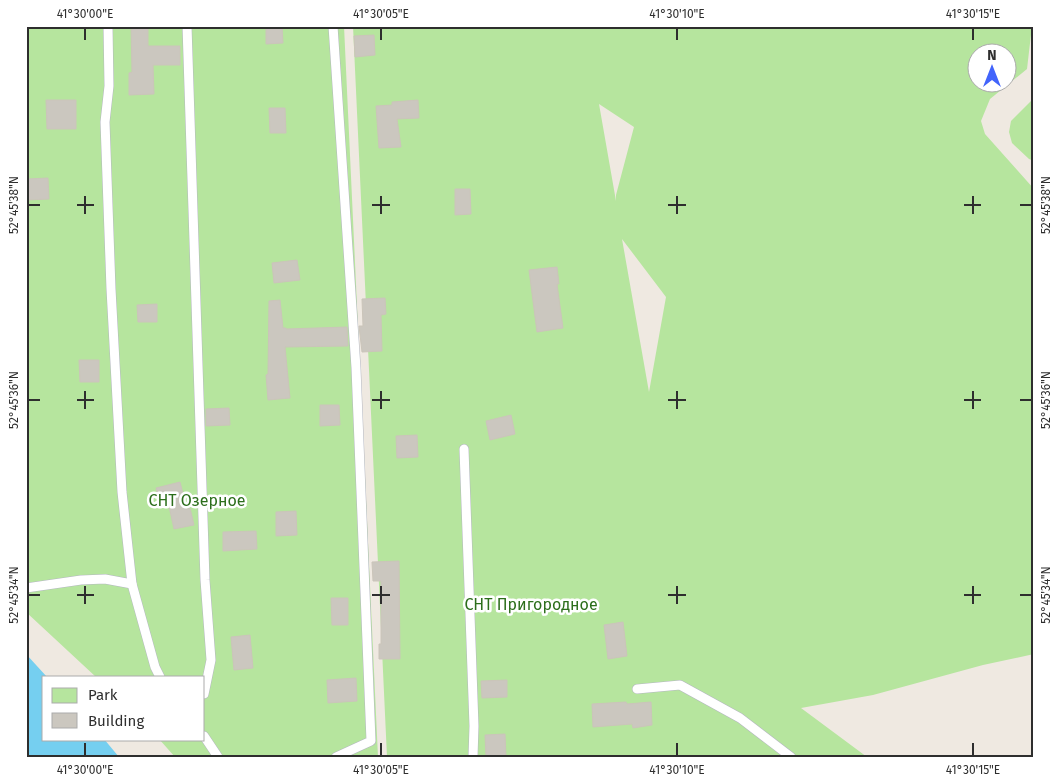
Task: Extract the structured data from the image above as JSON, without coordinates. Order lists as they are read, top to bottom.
{
  "parks": ["СНТ Озерное", "СНТ Пригородное"],
  "legend": ["Park", "Building"],
  "north": "top",
  "coordinates": [
    "41°30'00\"E",
    "41°30'05\"E",
    "41°30'10\"E",
    "41°30'15\"E",
    "52°45'38\"N",
    "52°45'36\"N",
    "52°45'34\"N"
  ]
}
